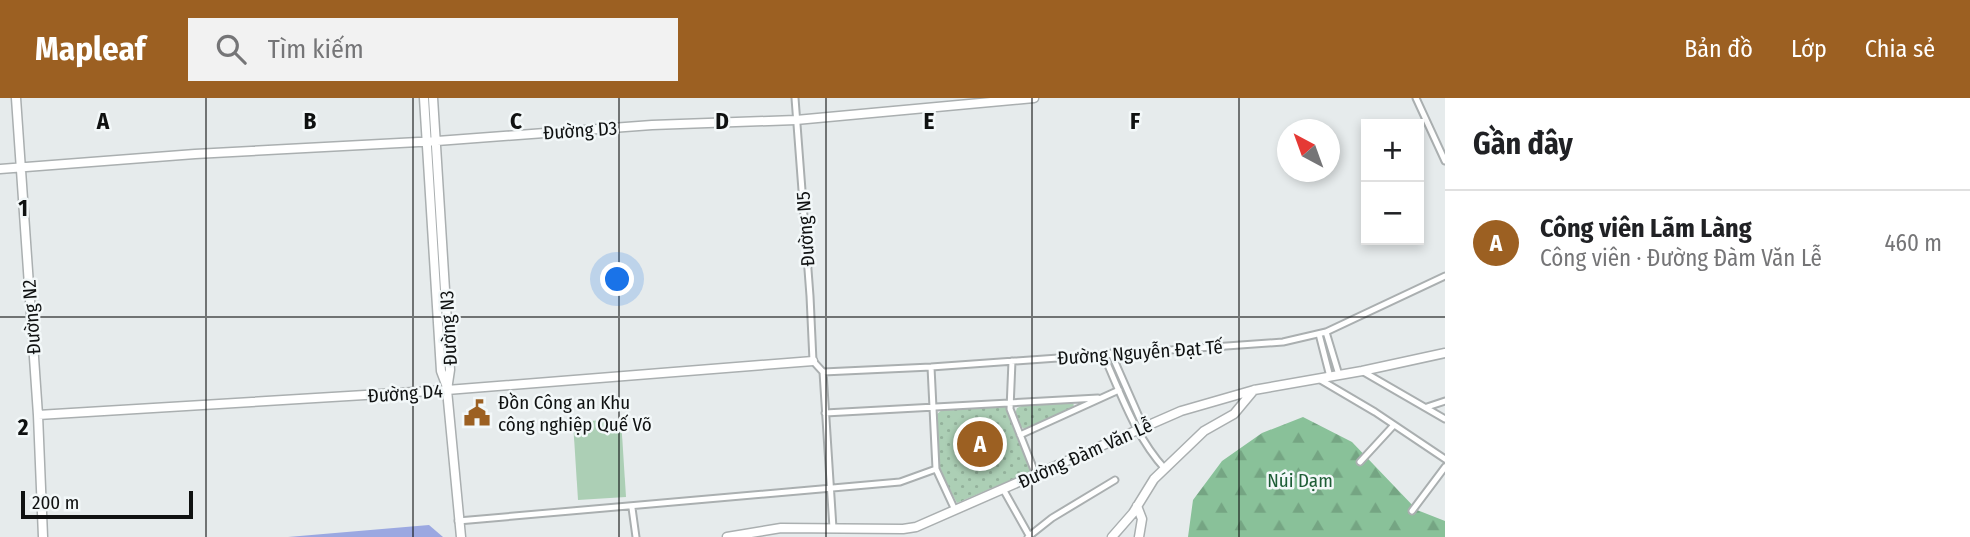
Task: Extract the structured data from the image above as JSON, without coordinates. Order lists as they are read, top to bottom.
{
  "streets": {
    "street": [
      "Đường D3",
      "Đường N5",
      "Đường N2",
      "Đường N3",
      "Đường Nguyễn Đạt Tế",
      "Đường D4",
      "Đường Đàm Văn Lễ"
    ]
  },
  "crossings": [
    ["Đường D3", "Đường N5"],
    ["Đường D3", "Đường N2"],
    ["Đường D3", "Đường N3"],
    ["Đường N5", "Đường D4"],
    ["Đường N2", "Đường D4"],
    ["Đường N3", "Đường D4"]
  ],
  "parks": ["Núi Dạm"],
  "places": {
    "public building": ["Đồn Công an Khu công nghiệp Quế Võ"]
  },
  "scale_bar": "200 m",
  "north": "top left",
  "page": {
    "header": "Mapleaf",
    "search": "Tìm kiếm",
    "nav": ["Bản đồ", "Lớp", "Chia sẻ"],
    "heading": "Gần đây",
    "map_buttons": ["+", "−"],
    "list": [
      {
        "mark": "A",
        "name": "Công viên Lãm Làng",
        "note": "Công viên · Đường Đàm Văn Lễ",
        "value": "460 m"
      }
    ],
    "pins": "A",
    "scale": "200 m"
  },
  "grid": {
    "columns": [
      "A",
      "B",
      "C",
      "D",
      "E",
      "F"
    ],
    "rows": ["1", "2"]
  }
}
